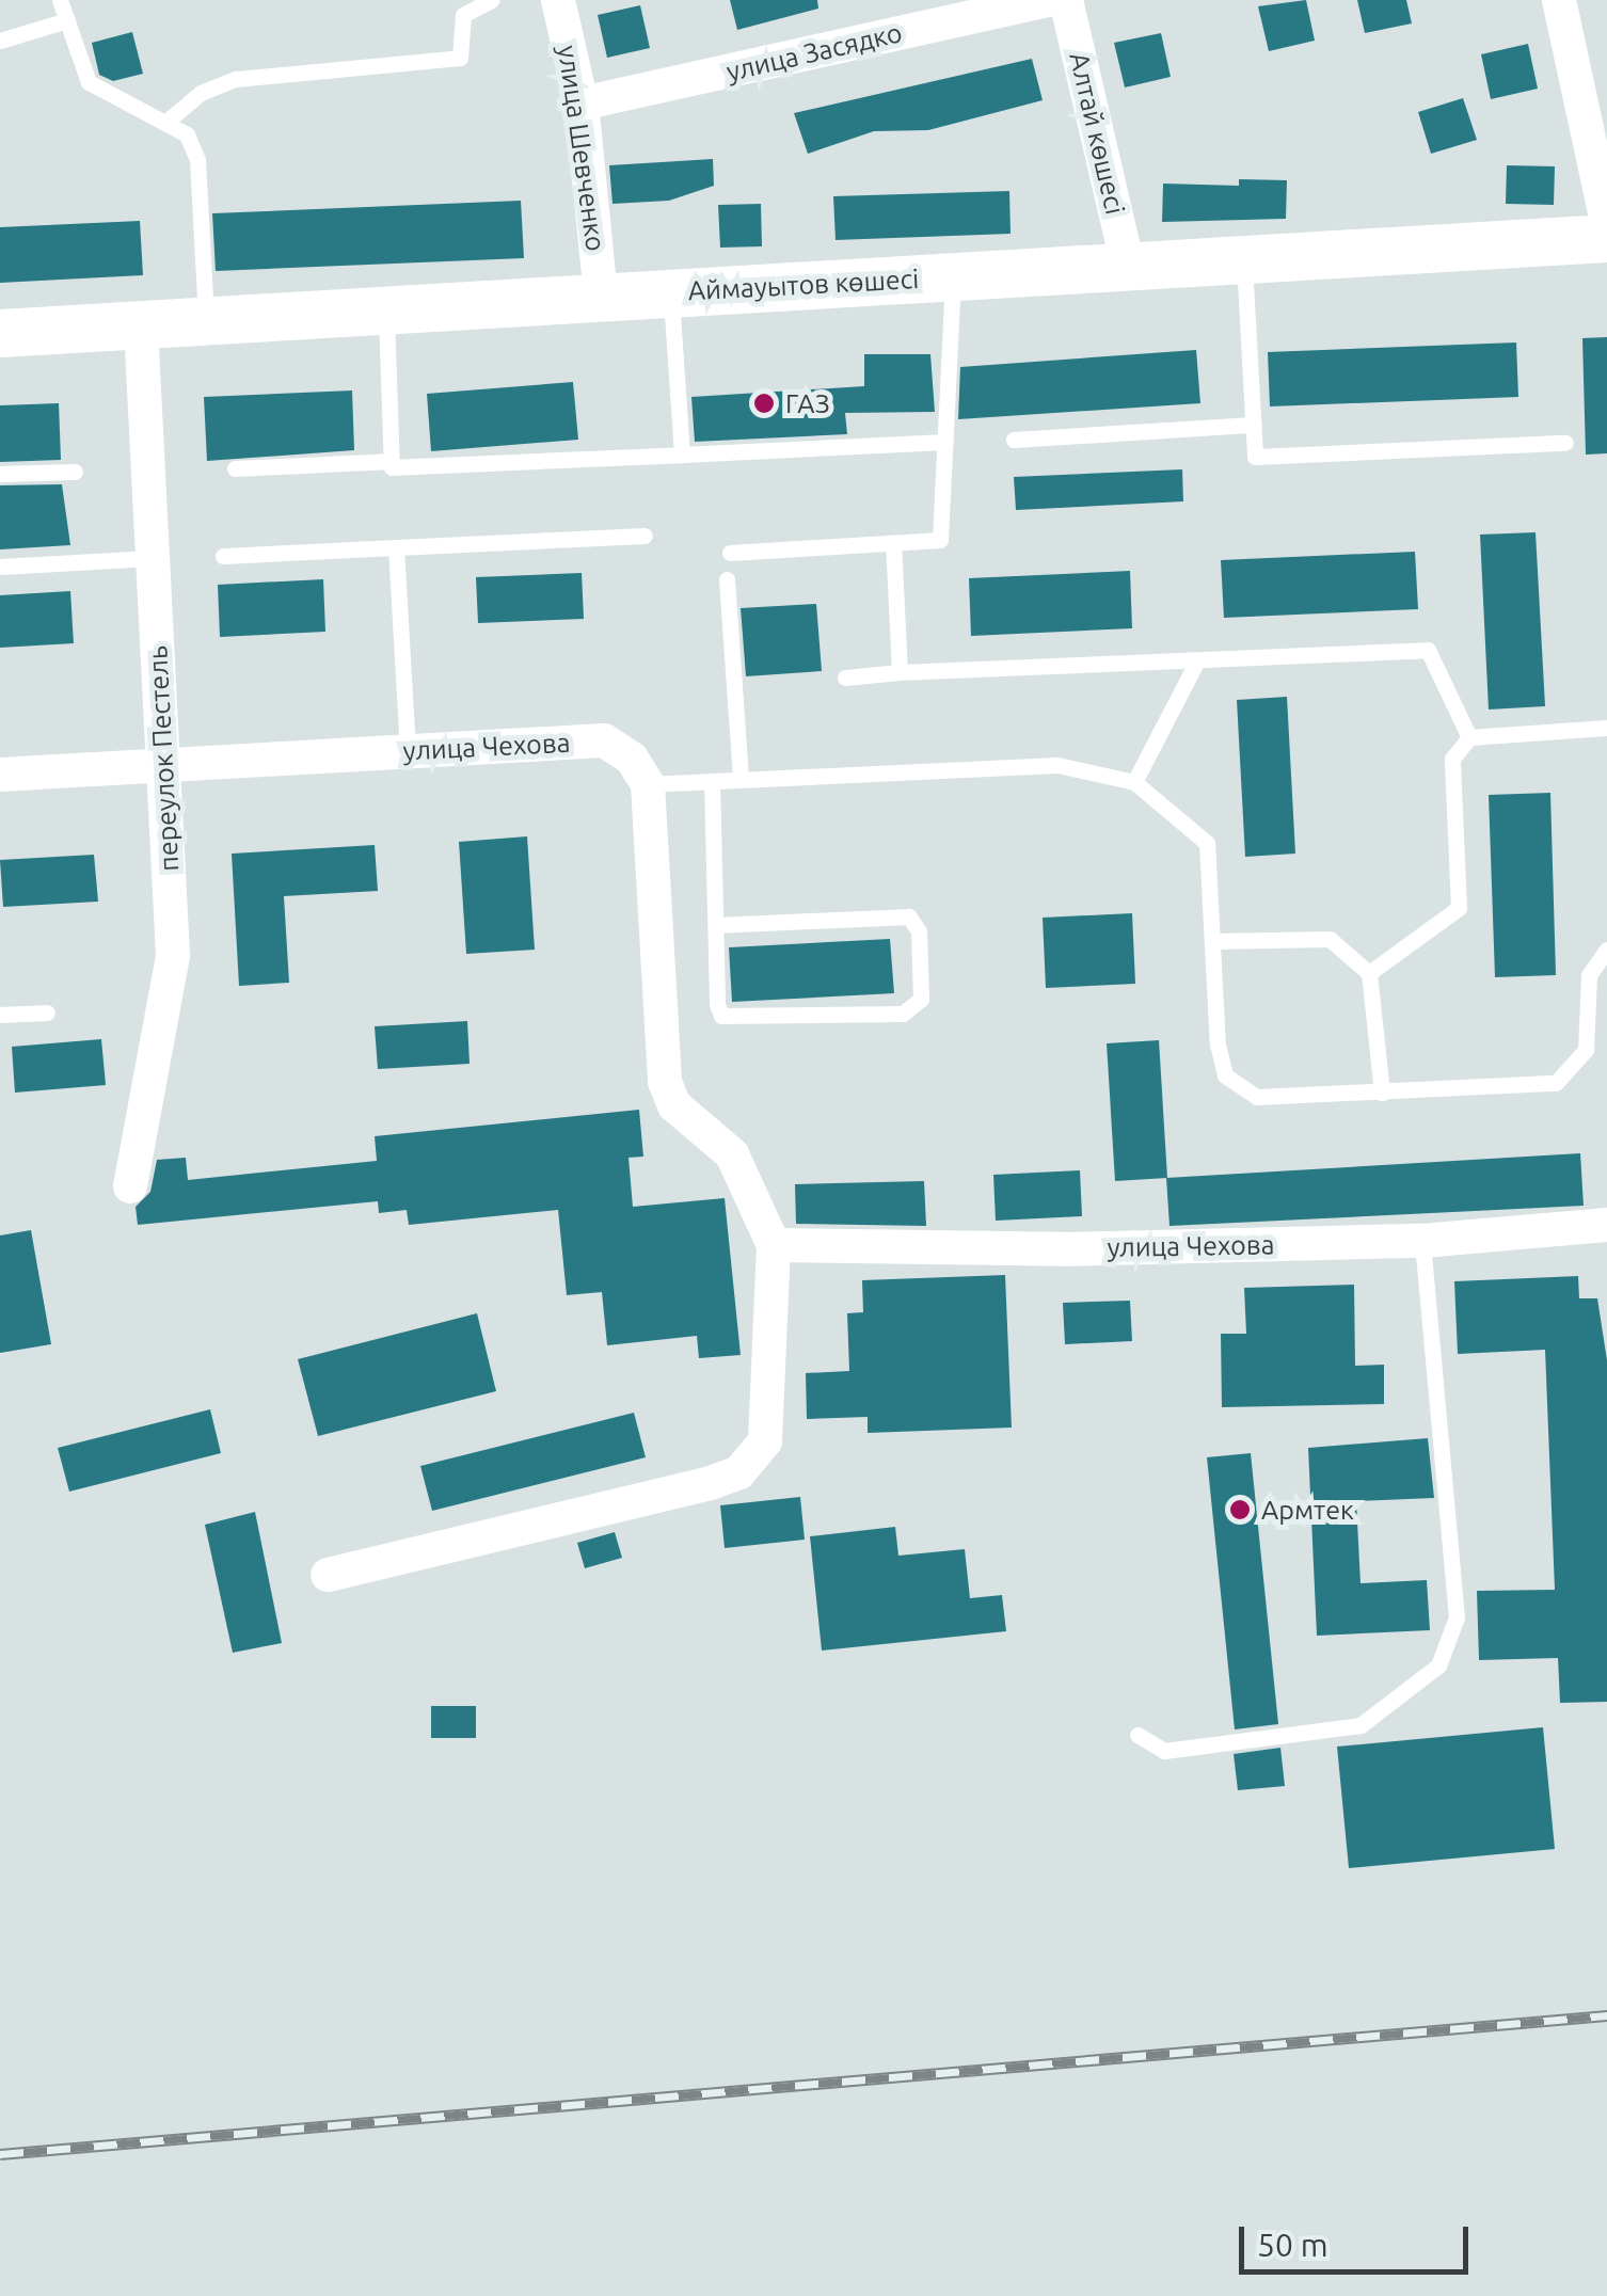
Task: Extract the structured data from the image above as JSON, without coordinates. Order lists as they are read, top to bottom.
{
  "streets": {
    "street": [
      "улица Засядко",
      "Алтай көшесі",
      "улица Шевченко",
      "Аймауытов көшесі",
      "улица Чехова",
      "переулок Пестель"
    ]
  },
  "crossings": [
    ["улица Засядко", "улица Шевченко"],
    ["Алтай көшесі", "Аймауытов көшесі"],
    ["улица Шевченко", "Аймауытов көшесі"],
    ["Аймауытов көшесі", "переулок Пестель"],
    ["улица Чехова", "переулок Пестель"]
  ],
  "places": ["ГАЗ", "Армтек"],
  "scale_bar": "50 m"
}
